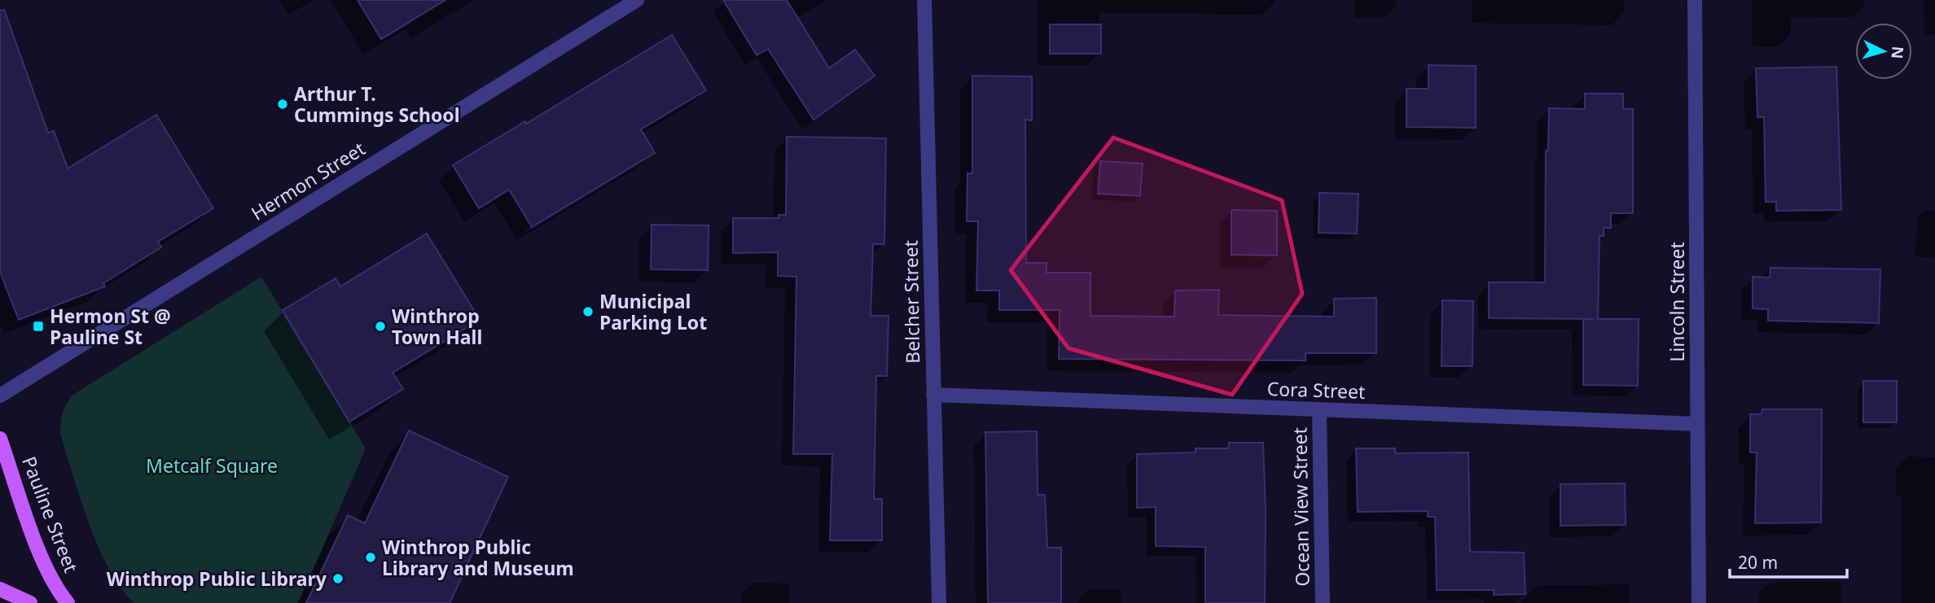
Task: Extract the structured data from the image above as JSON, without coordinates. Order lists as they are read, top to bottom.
{
  "streets": {
    "main road": ["Pauline Street"],
    "street": [
      "Hermon Street",
      "Belcher Street",
      "Lincoln Street",
      "Cora Street",
      "Ocean View Street"
    ]
  },
  "crossings": [
    ["Belcher Street", "Cora Street"],
    ["Lincoln Street", "Cora Street"],
    ["Cora Street", "Ocean View Street"]
  ],
  "parks": ["Metcalf Square"],
  "places": {
    "other": [
      "Arthur T. Cummings School",
      "Municipal Parking Lot",
      "Winthrop Town Hall",
      "Winthrop Public Library and Museum",
      "Winthrop Public Library"
    ],
    "transit": ["Hermon St @ Pauline St"]
  },
  "scale_bar": "20 m",
  "north": "right"
}
